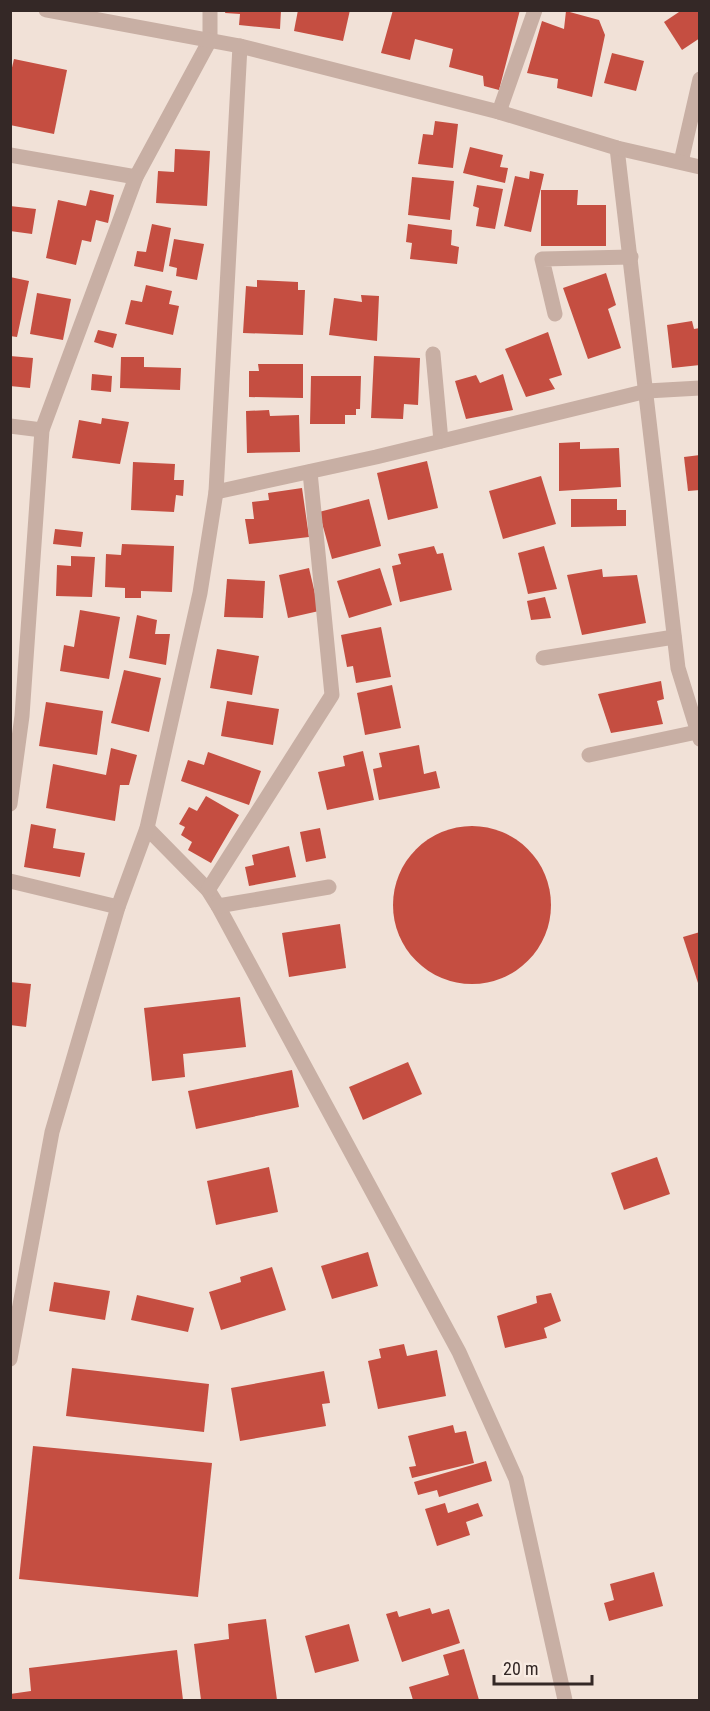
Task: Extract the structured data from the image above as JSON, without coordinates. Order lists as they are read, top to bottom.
{
  "scale_bar": "20 m"
}
